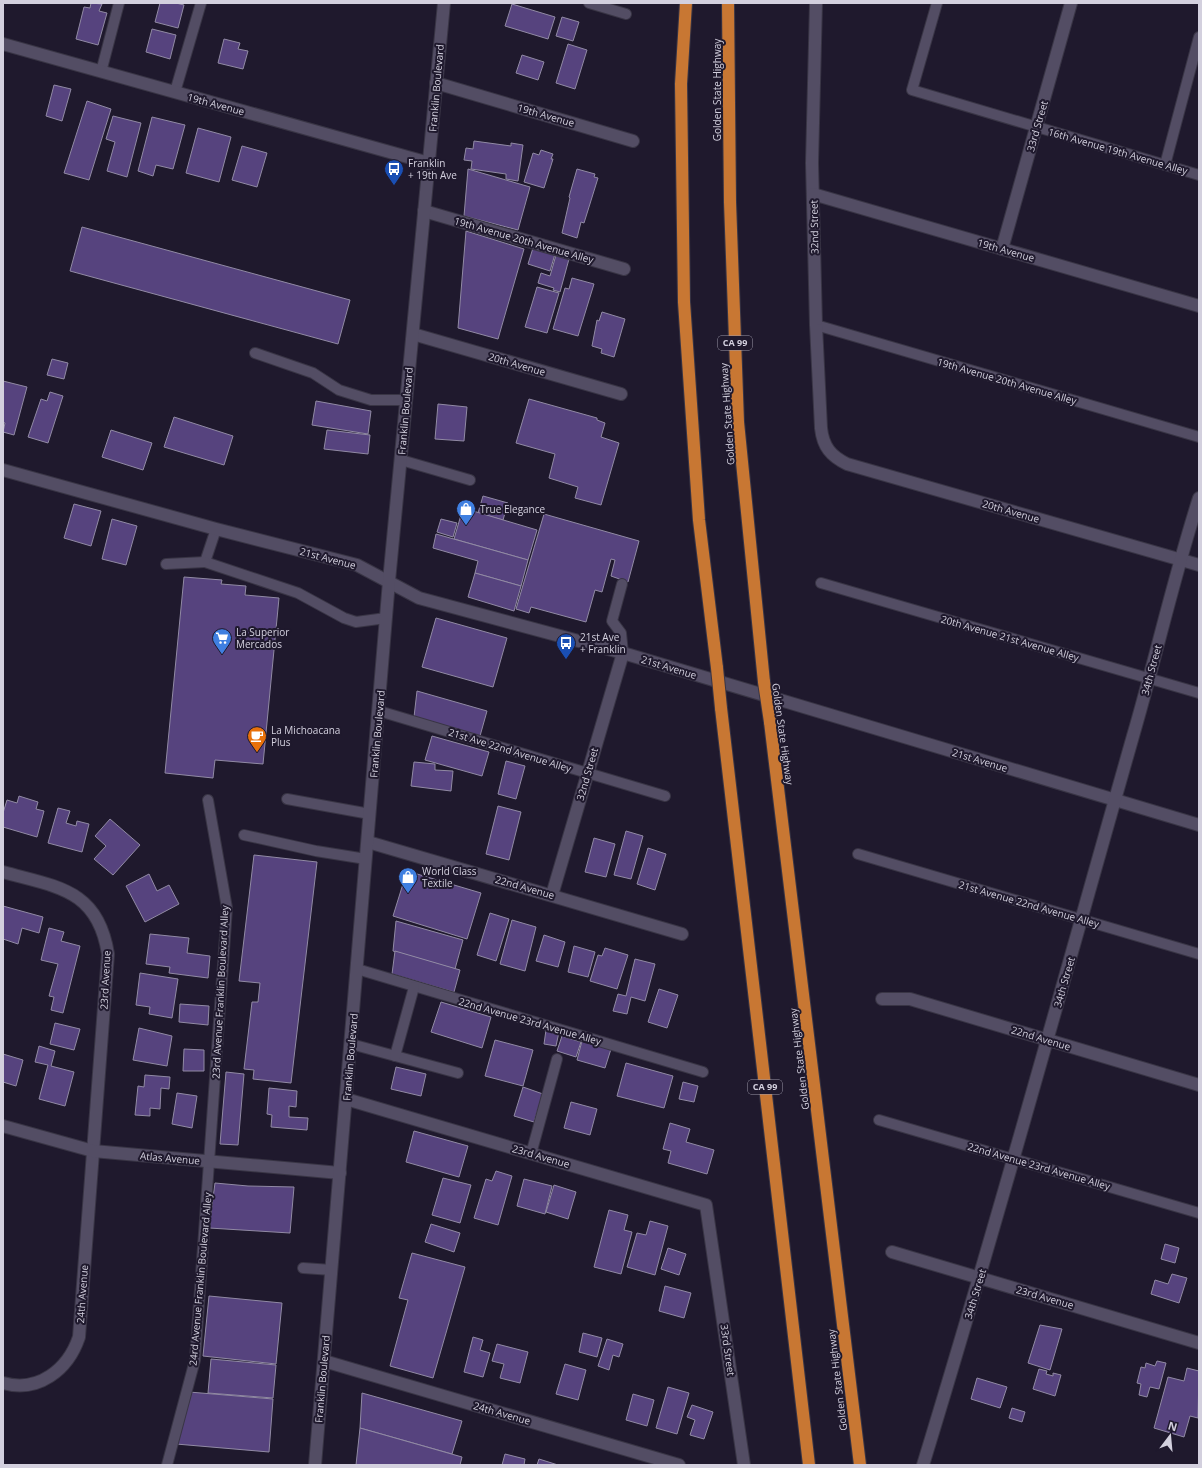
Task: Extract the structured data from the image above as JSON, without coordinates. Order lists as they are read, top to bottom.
{
  "streets": {
    "highway": ["Golden State Highway", "CA 99"],
    "street": [
      "Franklin Boulevard",
      "19th Avenue",
      "33rd Street",
      "32nd Street",
      "19th Avenue 20th Avenue Alley",
      "20th Avenue",
      "21st Avenue",
      "34th Street",
      "22nd Avenue",
      "23rd Avenue",
      "Atlas Avenue",
      "24th Avenue"
    ],
    "lane": [
      "16th Avenue 19th Avenue Alley",
      "20th Avenue 21st Avenue Alley",
      "21st Ave 22nd Avenue Alley",
      "21st Avenue 22nd Avenue Alley",
      "23rd Avenue Franklin Boulevard Alley",
      "22nd Avenue 23rd Avenue Alley",
      "24rd Avenue Franklin Boulevard Alley"
    ]
  },
  "crossings": [
    ["Franklin Boulevard", "19th Avenue"],
    ["Franklin Boulevard", "19th Avenue 20th Avenue Alley"],
    ["Franklin Boulevard", "20th Avenue"],
    ["Franklin Boulevard", "21st Avenue"],
    ["Franklin Boulevard", "21st Ave 22nd Avenue Alley"],
    ["Franklin Boulevard", "22nd Avenue"],
    ["Franklin Boulevard", "23rd Avenue"],
    ["Franklin Boulevard", "22nd Avenue 23rd Avenue Alley"],
    ["Franklin Boulevard", "Atlas Avenue"],
    ["Franklin Boulevard", "24th Avenue"],
    ["19th Avenue", "33rd Street"],
    ["19th Avenue", "32nd Street"],
    ["33rd Street", "16th Avenue 19th Avenue Alley"],
    ["33rd Street", "23rd Avenue"],
    ["32nd Street", "19th Avenue 20th Avenue Alley"],
    ["32nd Street", "20th Avenue"],
    ["32nd Street", "21st Avenue"],
    ["32nd Street", "21st Ave 22nd Avenue Alley"],
    ["32nd Street", "22nd Avenue"],
    ["20th Avenue", "34th Street"],
    ["21st Avenue", "34th Street"],
    ["20th Avenue 21st Avenue Alley", "34th Street"],
    ["34th Street", "22nd Avenue"],
    ["34th Street", "21st Avenue 22nd Avenue Alley"],
    ["34th Street", "23rd Avenue"],
    ["34th Street", "22nd Avenue 23rd Avenue Alley"],
    ["23rd Avenue", "Atlas Avenue"],
    ["23rd Avenue", "24th Avenue"],
    ["23rd Avenue Franklin Boulevard Alley", "Atlas Avenue"],
    ["23rd Avenue Franklin Boulevard Alley", "24rd Avenue Franklin Boulevard Alley"],
    ["Atlas Avenue", "24rd Avenue Franklin Boulevard Alley"],
    ["Atlas Avenue", "24th Avenue"]
  ],
  "places": {
    "bus stop": ["Franklin + 19th Ave", "21st Ave + Franklin"],
    "shop": ["True Elegance", "World Class Textile"],
    "supermarket": ["La Superior Mercados"],
    "cafe": ["La Michoacana Plus"]
  },
  "north": "top"
}
